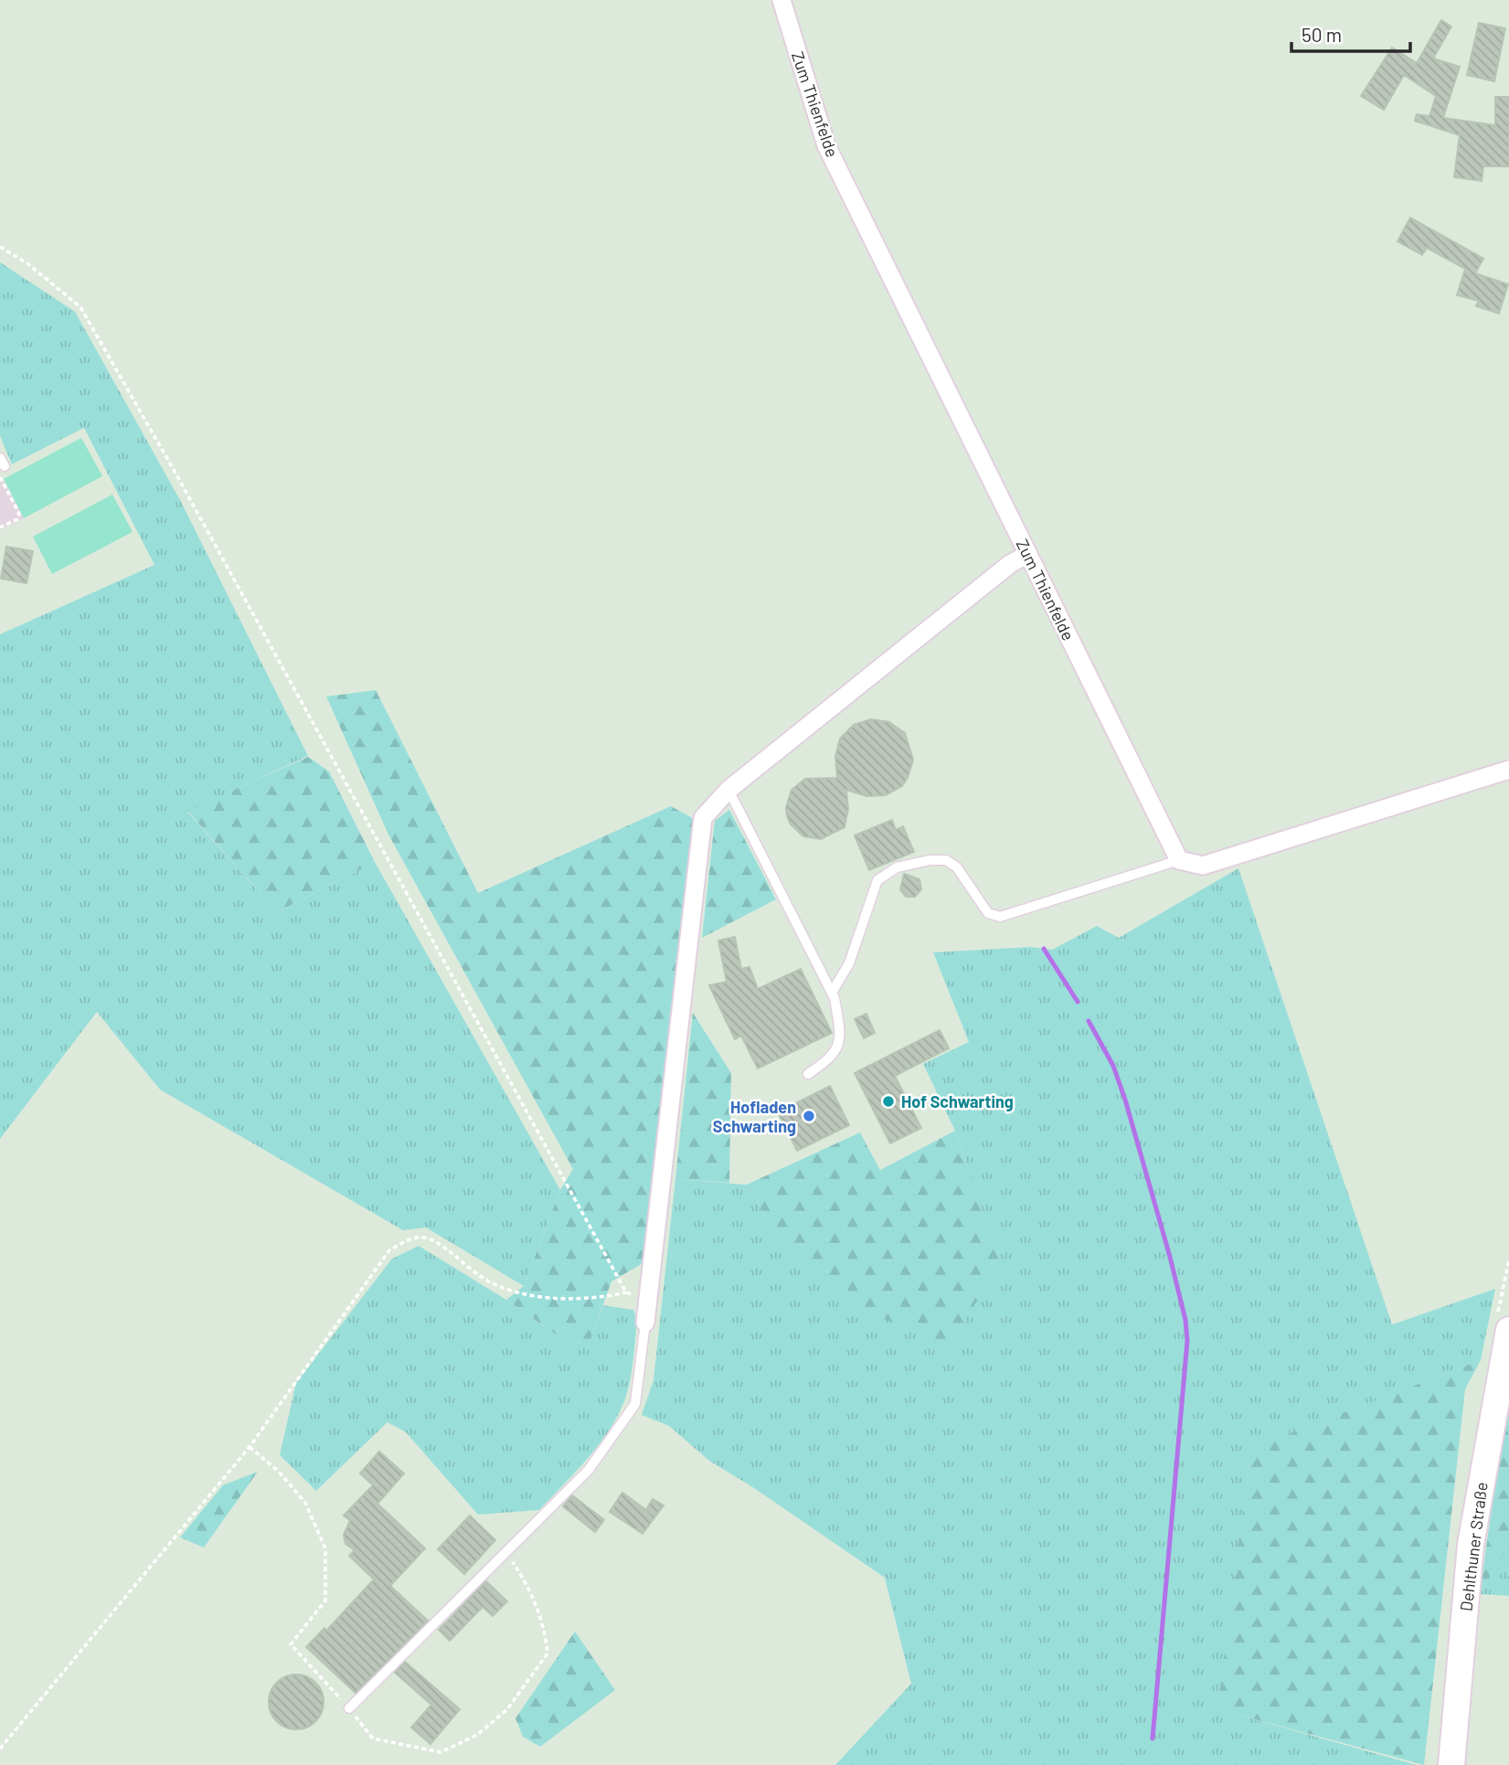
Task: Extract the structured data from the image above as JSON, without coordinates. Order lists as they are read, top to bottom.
{
  "streets": {
    "street": ["Zum Thienfelde", "Dehlthuner Straße"]
  },
  "places": ["Hof Schwarting", "Hofladen Schwarting"],
  "scale_bar": "50 m"
}
